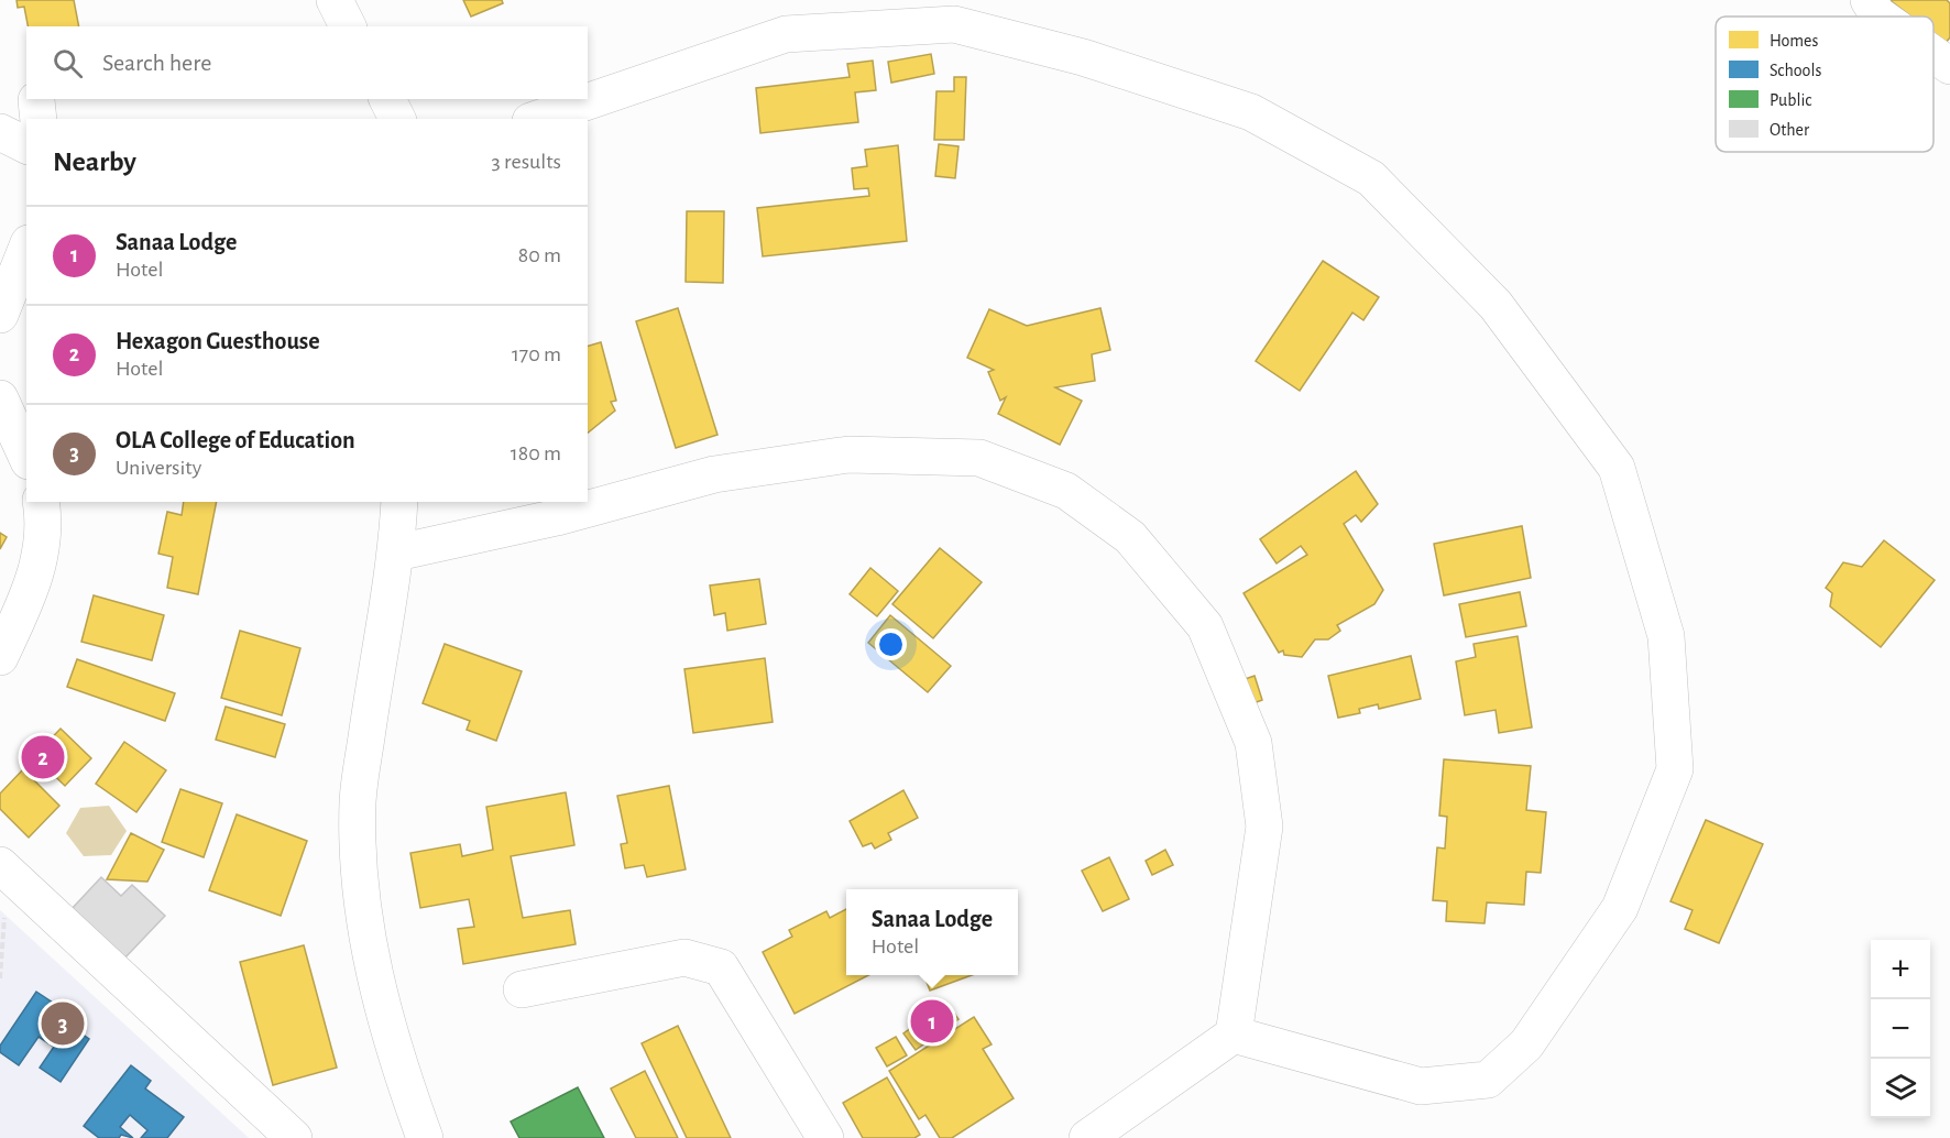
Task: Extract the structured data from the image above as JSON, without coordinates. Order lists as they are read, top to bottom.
{
  "legend": [
    "Homes",
    "Schools",
    "Public",
    "Other"
  ],
  "page": {
    "search": "Search here",
    "heading": ["Nearby", "3 results"],
    "list": [
      {
        "mark": "1",
        "name": "Sanaa Lodge",
        "note": "Hotel",
        "value": "80 m"
      },
      {
        "mark": "2",
        "name": "Hexagon Guesthouse",
        "note": "Hotel",
        "value": "170 m"
      },
      {
        "mark": "3",
        "name": "OLA College of Education",
        "note": "University",
        "value": "180 m"
      }
    ],
    "pins": ["2", "1", "3"],
    "popup": ["Sanaa Lodge", "Hotel"],
    "map_buttons": ["+", "−"]
  }
}
